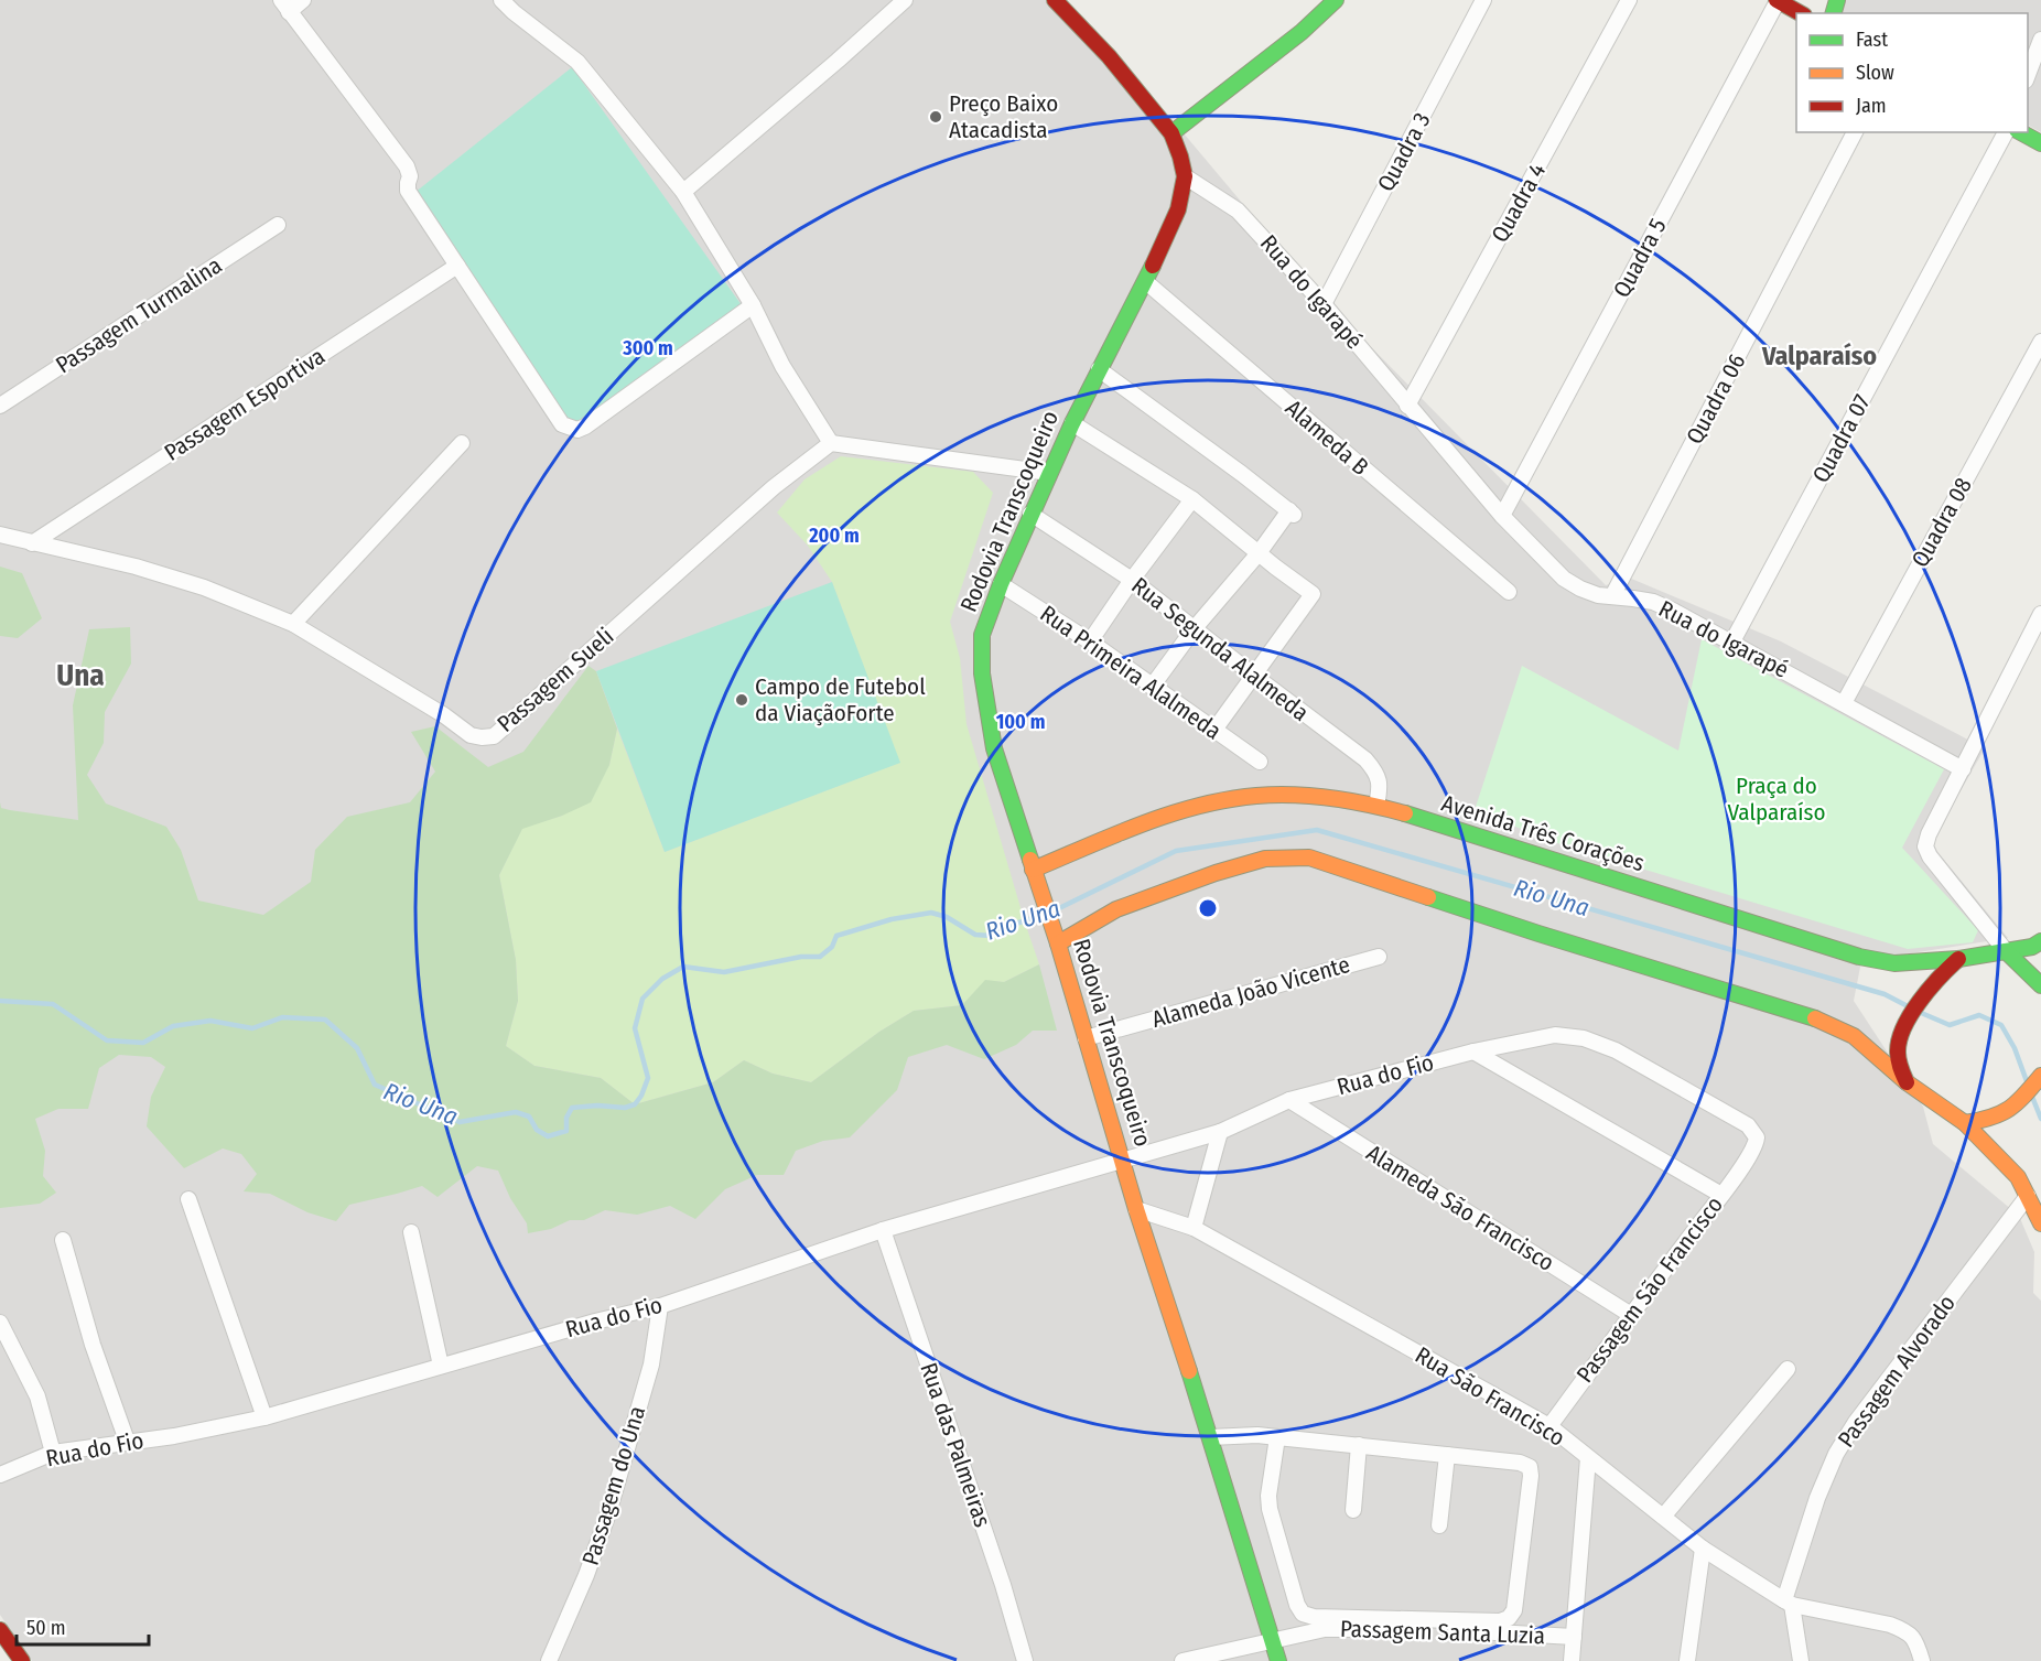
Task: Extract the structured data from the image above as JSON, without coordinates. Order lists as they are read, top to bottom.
{
  "streets": {
    "street": [
      "Quadra 3",
      "Quadra 4",
      "Quadra 5",
      "Rua do Igarapé",
      "Passagem Turmalina",
      "Quadra 06",
      "Passagem Esportiva",
      "Alameda B",
      "Quadra 07",
      "Rodovia Transcoqueiro",
      "Quadra 08",
      "Rua Segunda Alalmeda",
      "Rua Primeira Alalmeda",
      "Passagem Sueli",
      "Avenida Três Corações",
      "Alameda João Vicente",
      "Rua do Fio",
      "Alameda São Francisco",
      "Passagem São Francisco",
      "Passagem Alvorado",
      "Rua São Francisco",
      "Rua das Palmeiras",
      "Passagem do Una",
      "Passagem Santa Luzia"
    ]
  },
  "crossings": [
    ["Quadra 3", "Rua do Igarapé"],
    ["Quadra 4", "Rua do Igarapé"],
    ["Quadra 5", "Rua do Igarapé"],
    ["Rua do Igarapé", "Quadra 06"],
    ["Rua do Igarapé", "Quadra 07"],
    ["Rua do Igarapé", "Rodovia Transcoqueiro"],
    ["Rua do Igarapé", "Quadra 08"],
    ["Passagem Esportiva", "Passagem Sueli"],
    ["Alameda B", "Rodovia Transcoqueiro"],
    ["Rodovia Transcoqueiro", "Rua Segunda Alalmeda"],
    ["Rodovia Transcoqueiro", "Rua Primeira Alalmeda"],
    ["Rodovia Transcoqueiro", "Avenida Três Corações"],
    ["Rodovia Transcoqueiro", "Alameda João Vicente"],
    ["Rodovia Transcoqueiro", "Rua do Fio"],
    ["Rodovia Transcoqueiro", "Rua São Francisco"],
    ["Rodovia Transcoqueiro", "Passagem Santa Luzia"],
    ["Rua Segunda Alalmeda", "Avenida Três Corações"],
    ["Rua do Fio", "Alameda São Francisco"],
    ["Rua do Fio", "Passagem São Francisco"],
    ["Rua do Fio", "Rua das Palmeiras"],
    ["Rua do Fio", "Passagem do Una"],
    ["Alameda São Francisco", "Passagem São Francisco"],
    ["Passagem São Francisco", "Rua São Francisco"],
    ["Passagem Alvorado", "Rua São Francisco"]
  ],
  "districts": ["Valparaíso", "Una"],
  "water": ["Rio Una"],
  "parks": ["Praça do Valparaíso"],
  "places": ["Preço Baixo Atacadista", "Campo de Futebol da ViaçãoForte"],
  "legend": ["Fast", "Slow", "Jam"],
  "scale_bar": "50 m",
  "rings": ["300 m", "200 m", "100 m"]
}
